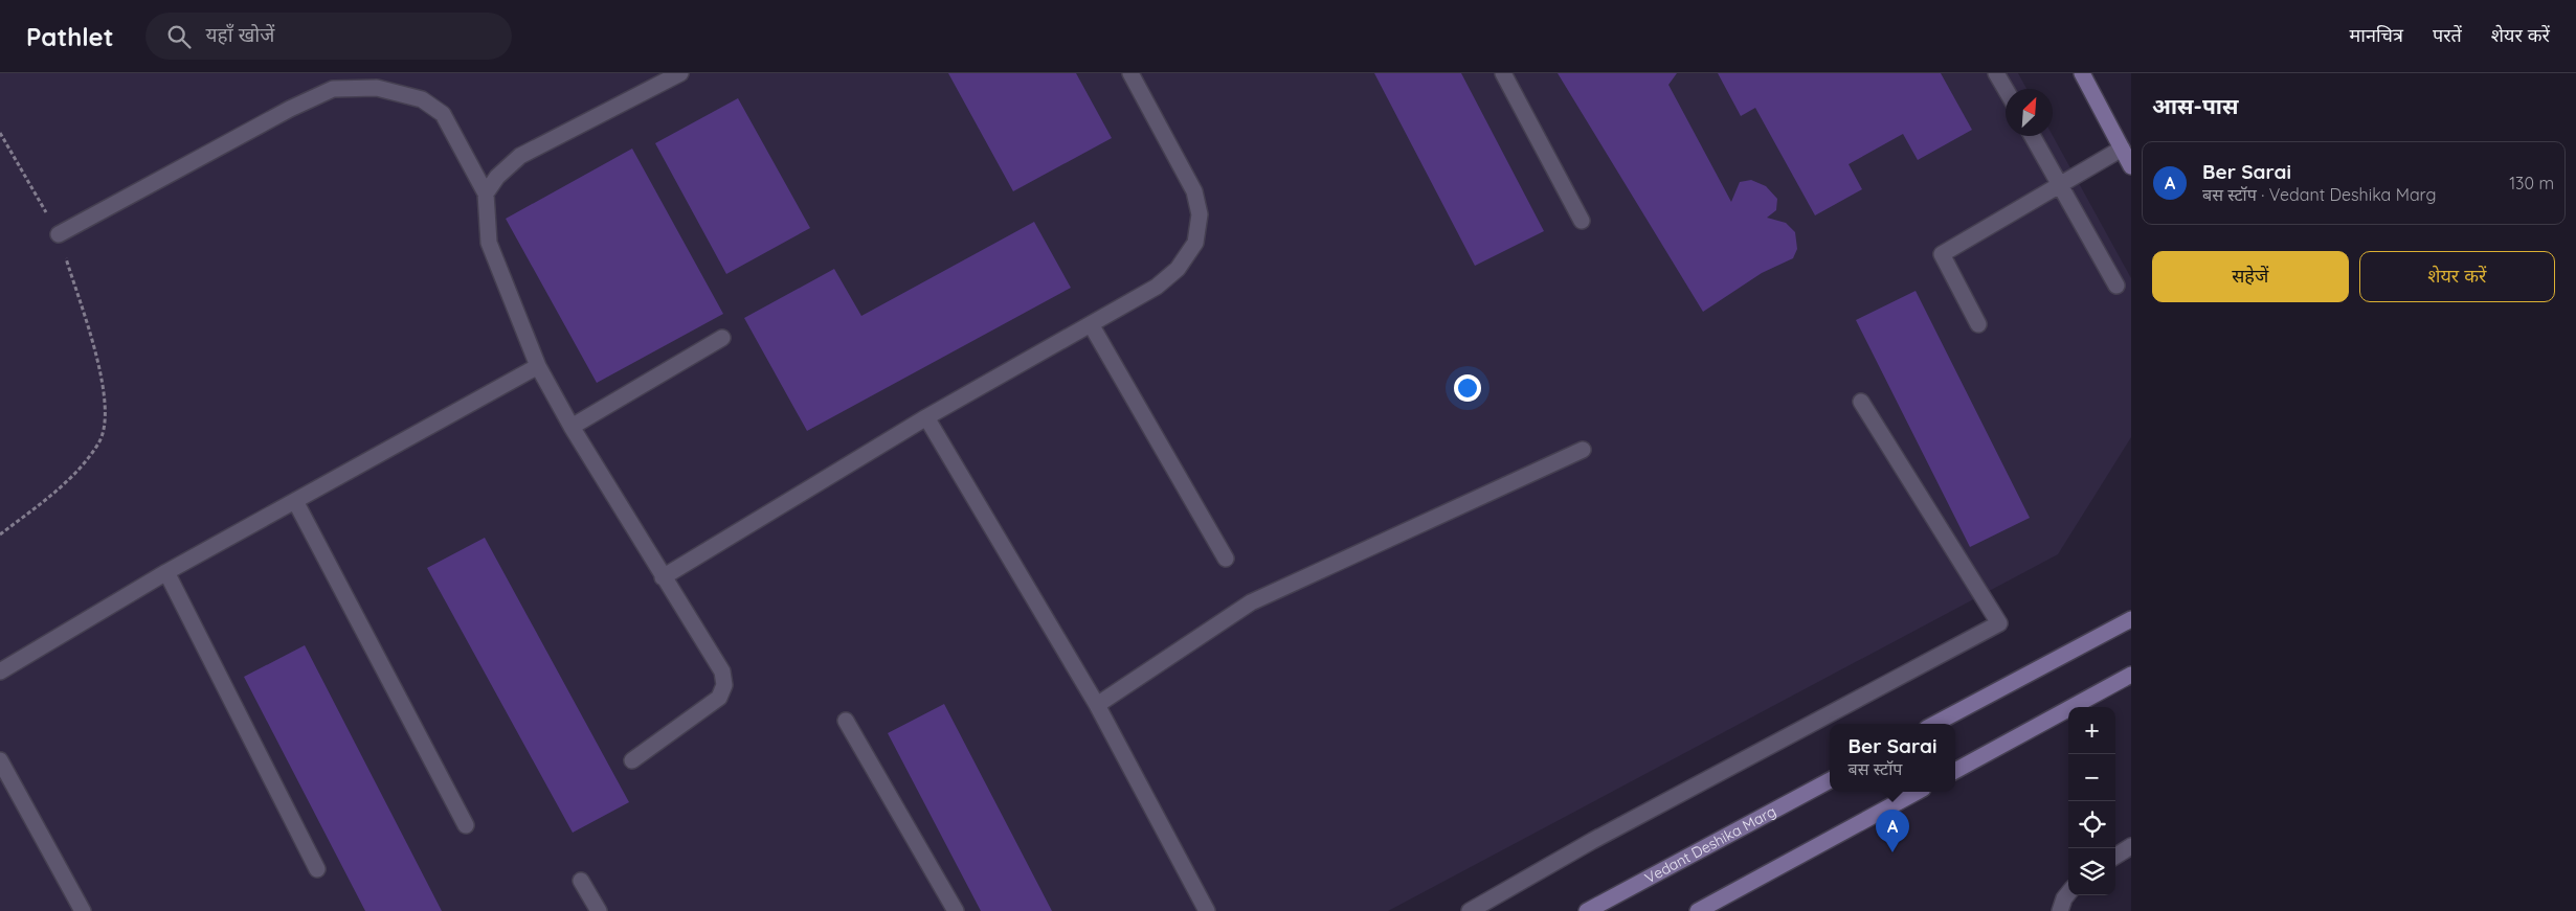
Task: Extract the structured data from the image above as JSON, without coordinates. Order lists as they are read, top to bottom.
{
  "streets": {
    "main road": ["Vedant Deshika Marg"]
  },
  "north": "top right",
  "page": {
    "header": "Pathlet",
    "search": "यहाँ खोजें",
    "nav": ["मानचित्र", "परतें", "शेयर करें"],
    "heading": "आस-पास",
    "list": [
      {
        "mark": "A",
        "name": "Ber Sarai",
        "note": "बस स्टॉप · Vedant Deshika Marg",
        "value": "130 m"
      }
    ],
    "buttons": ["सहेजें", "शेयर करें"],
    "map_buttons": ["+", "−"],
    "popup": ["Ber Sarai", "बस स्टॉप"],
    "pins": "A"
  }
}
